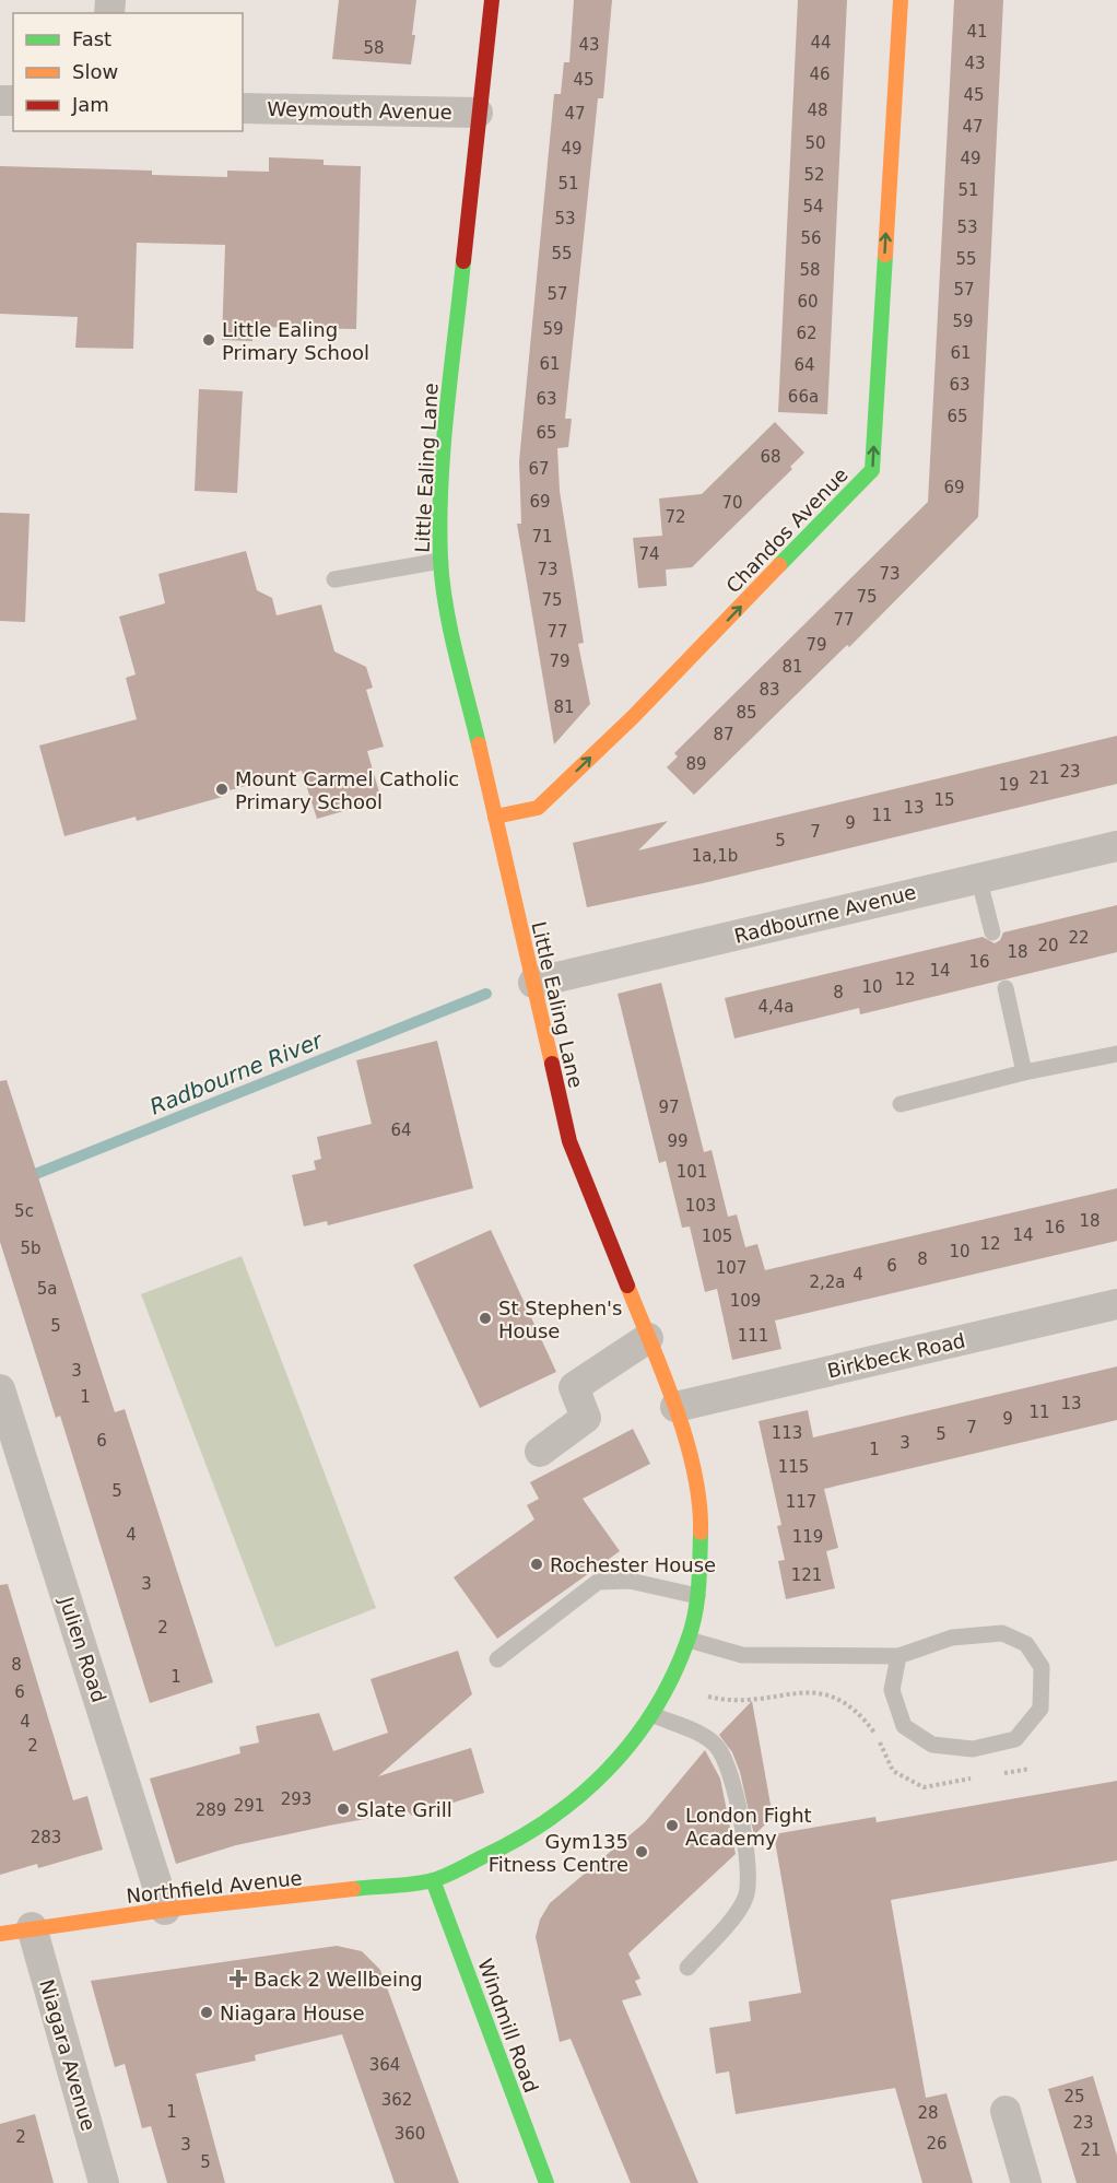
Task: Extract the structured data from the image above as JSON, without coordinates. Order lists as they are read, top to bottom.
{
  "streets": {
    "main road": [
      "Little Ealing Lane",
      "Chandos Avenue",
      "Northfield Avenue",
      "Windmill Road"
    ],
    "street": [
      "Weymouth Avenue",
      "Radbourne Avenue",
      "Birkbeck Road",
      "Julien Road",
      "Niagara Avenue"
    ]
  },
  "crossings": [
    ["Weymouth Avenue", "Little Ealing Lane"],
    ["Little Ealing Lane", "Chandos Avenue"],
    ["Little Ealing Lane", "Radbourne Avenue"],
    ["Little Ealing Lane", "Birkbeck Road"],
    ["Little Ealing Lane", "Northfield Avenue"],
    ["Little Ealing Lane", "Windmill Road"],
    ["Julien Road", "Northfield Avenue"],
    ["Northfield Avenue", "Windmill Road"],
    ["Northfield Avenue", "Niagara Avenue"]
  ],
  "one_way": ["Chandos Avenue"],
  "water": ["Radbourne River"],
  "places": {
    "other": [
      "Little Ealing Primary School",
      "Mount Carmel Catholic Primary School",
      "St Stephen's House",
      "Rochester House",
      "Slate Grill",
      "London Fight Academy",
      "Gym135 Fitness Centre",
      "Niagara House"
    ],
    "health": ["Back 2 Wellbeing"]
  },
  "house_numbers": [
    "41",
    "44",
    "43",
    "58",
    "43",
    "46",
    "45",
    "45",
    "48",
    "47",
    "47",
    "50",
    "49",
    "49",
    "52",
    "51",
    "51",
    "54",
    "53",
    "53",
    "56",
    "55",
    "55",
    "58",
    "57",
    "57",
    "60",
    "59",
    "59",
    "62",
    "61",
    "61",
    "64",
    "63",
    "66a",
    "63",
    "65",
    "65",
    "68",
    "67",
    "69",
    "69",
    "70",
    "72",
    "71",
    "74",
    "73",
    "73",
    "75",
    "75",
    "77",
    "77",
    "79",
    "79",
    "81",
    "83",
    "81",
    "85",
    "87",
    "89",
    "23",
    "21",
    "19",
    "15",
    "13",
    "11",
    "9",
    "7",
    "5",
    "1a,1b",
    "22",
    "20",
    "18",
    "16",
    "14",
    "12",
    "10",
    "8",
    "4,4a",
    "97",
    "64",
    "99",
    "101",
    "103",
    "5c",
    "18",
    "16",
    "14",
    "105",
    "12",
    "5b",
    "10",
    "8",
    "6",
    "107",
    "4",
    "2,2a",
    "5a",
    "109",
    "5",
    "111",
    "3",
    "1",
    "13",
    "11",
    "9",
    "7",
    "113",
    "5",
    "6",
    "3",
    "1",
    "115",
    "5",
    "117",
    "4",
    "119",
    "121",
    "3",
    "2",
    "8",
    "1",
    "6",
    "4",
    "2",
    "293",
    "291",
    "289",
    "283",
    "364",
    "25",
    "362",
    "1",
    "28",
    "23",
    "360",
    "2",
    "26",
    "3",
    "21",
    "5"
  ],
  "legend": ["Fast", "Slow", "Jam"]
}
